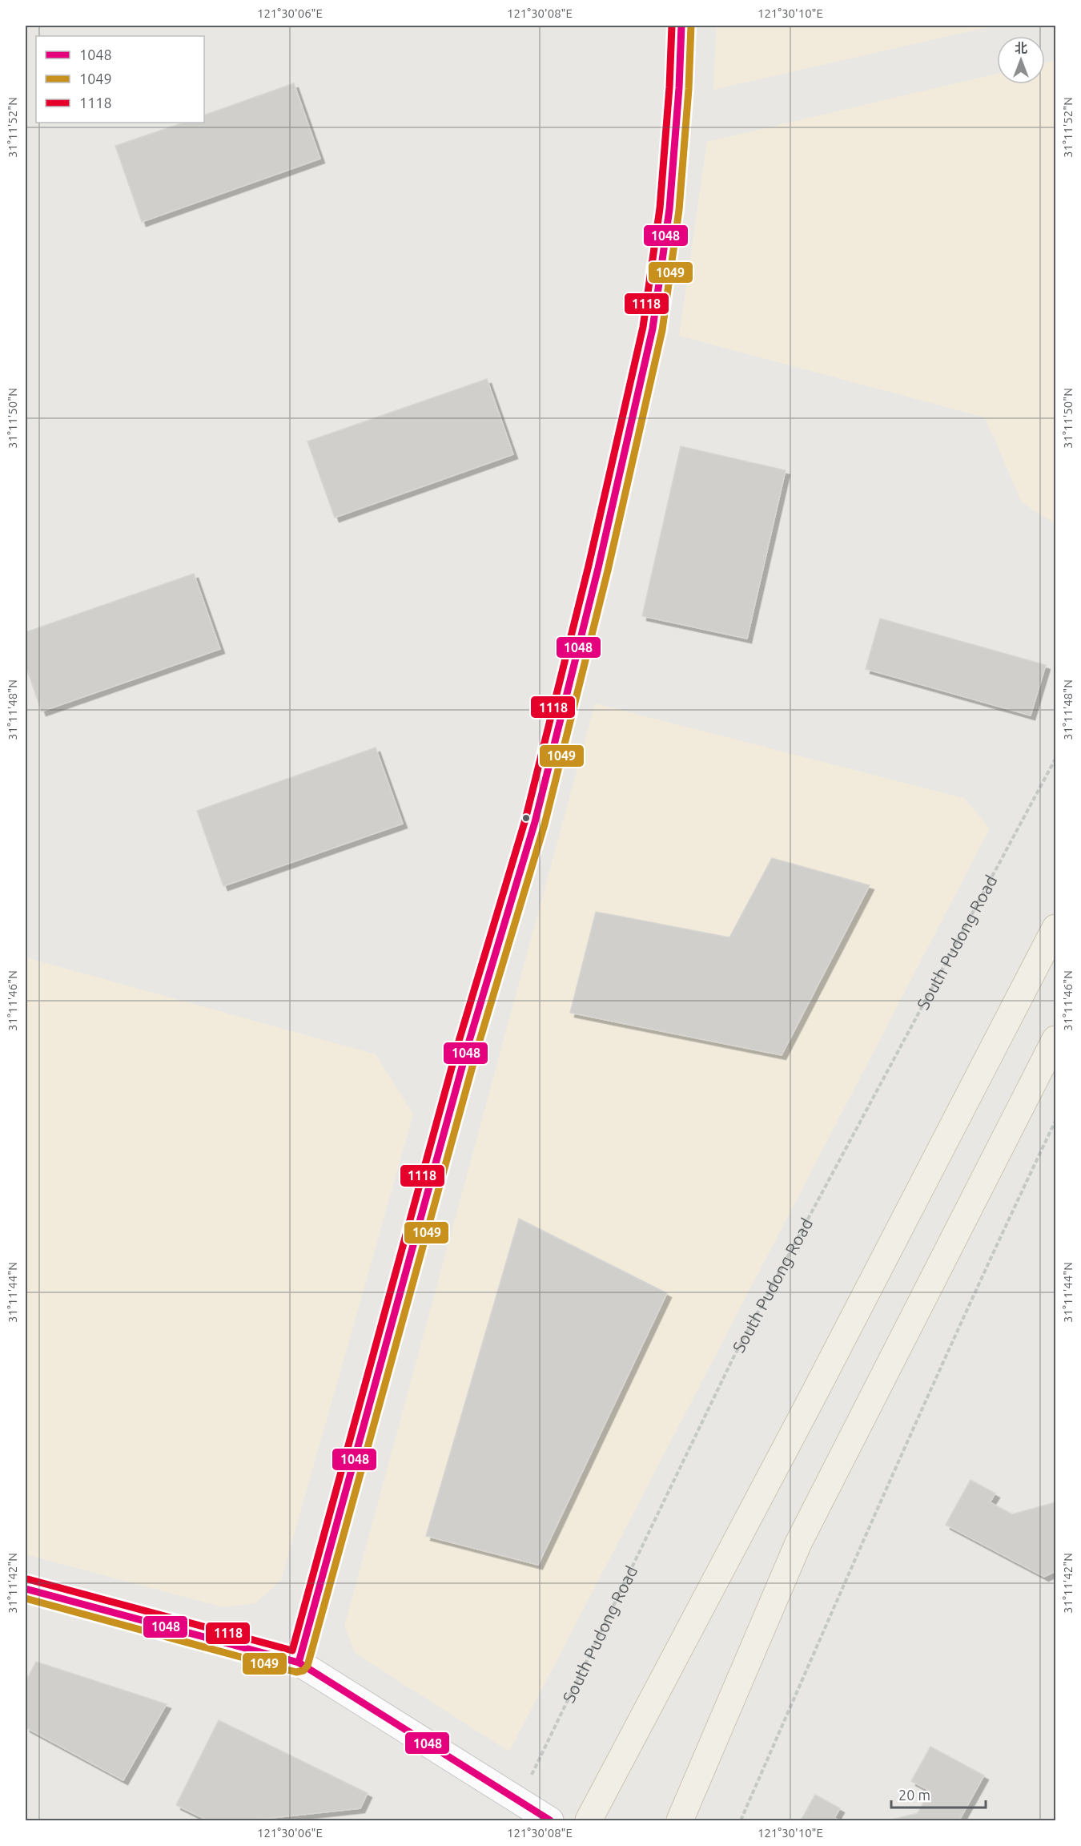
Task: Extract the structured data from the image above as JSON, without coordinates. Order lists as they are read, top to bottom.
{
  "streets": {
    "path": ["South Pudong Road"]
  },
  "lines": ["transit line 1048", "transit line 1049", "transit line 1118"],
  "legend": ["1048", "1049", "1118"],
  "scale_bar": "20 m",
  "north": "top",
  "coordinates": [
    "121°30'06\"E",
    "121°30'08\"E",
    "121°30'10\"E",
    "31°11'52\"N",
    "31°11'50\"N",
    "31°11'48\"N",
    "31°11'46\"N",
    "31°11'44\"N",
    "31°11'42\"N"
  ]
}
